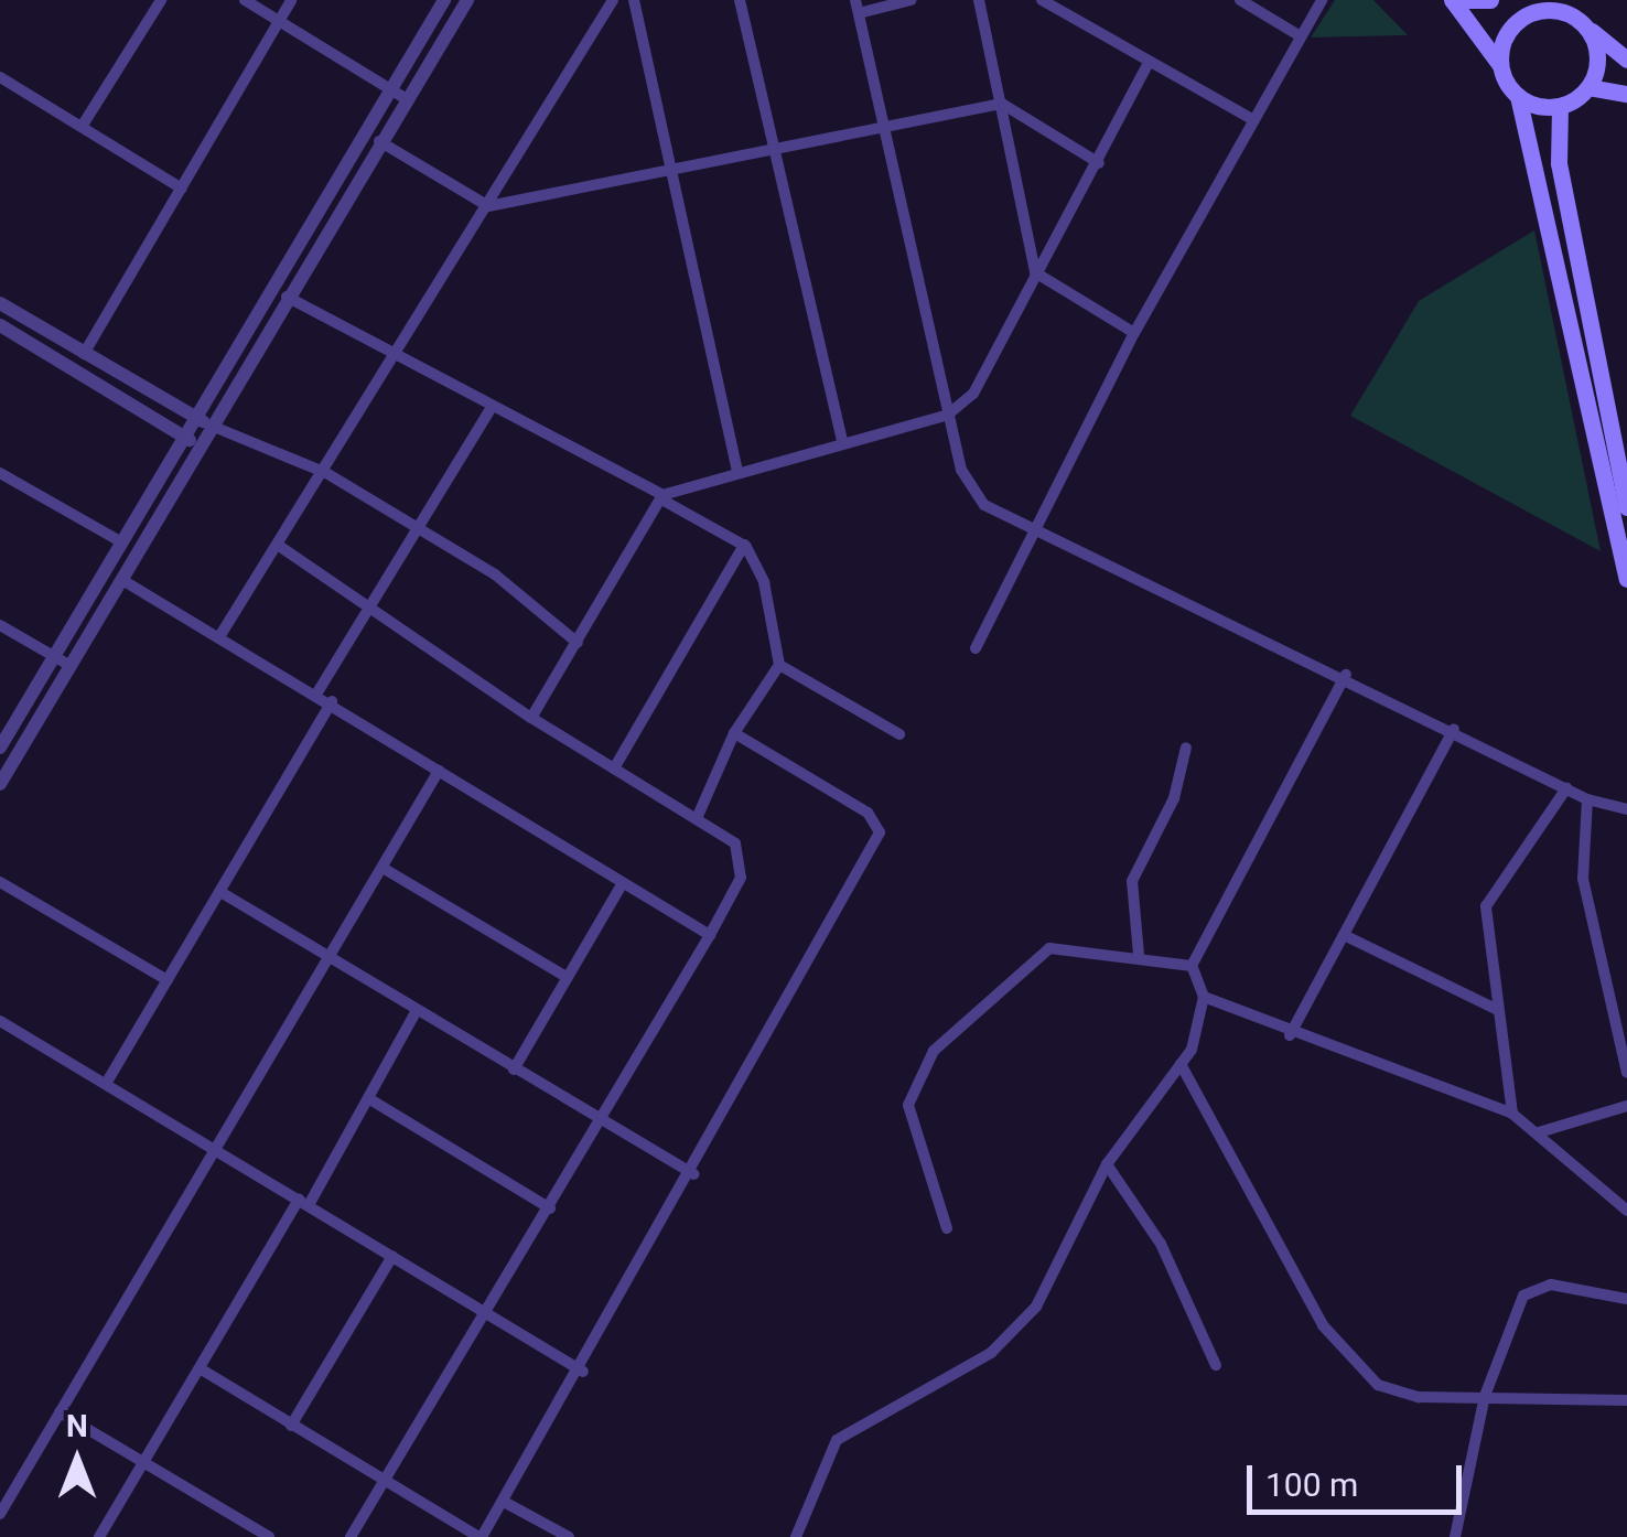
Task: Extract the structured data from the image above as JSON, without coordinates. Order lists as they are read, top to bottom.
{
  "scale_bar": "100 m",
  "north": "top"
}
